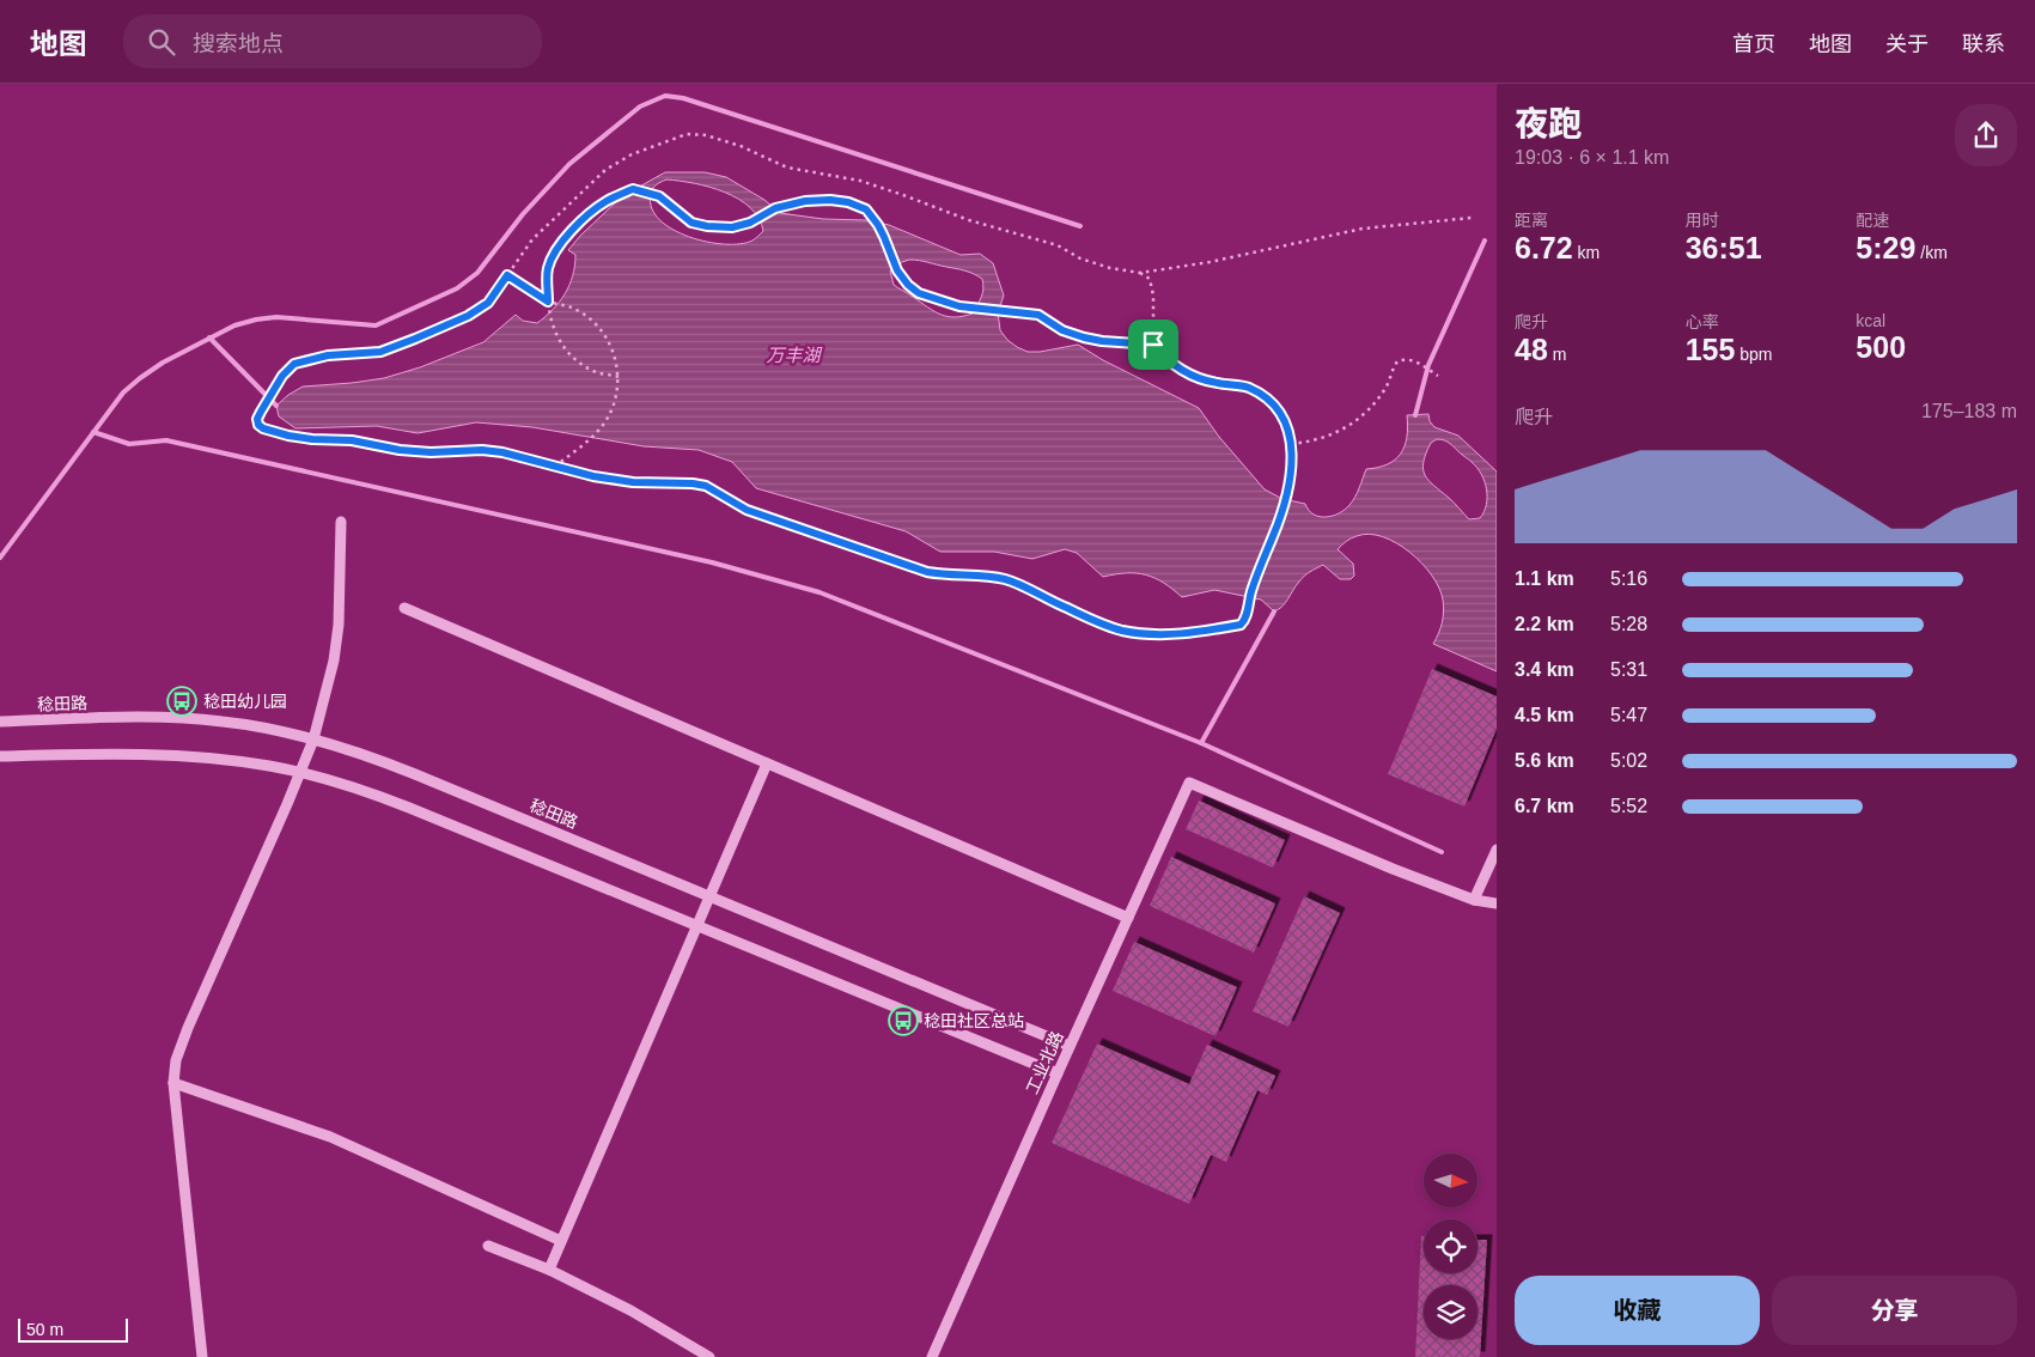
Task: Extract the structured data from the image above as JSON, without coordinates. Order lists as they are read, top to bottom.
{
  "streets": {
    "street": ["稔田路", "工业北路"]
  },
  "crossings": [
    ["稔田路", "工业北路"]
  ],
  "water": ["万丰湖"],
  "places": {
    "bus stop": ["稔田幼儿园", "稔田社区总站"]
  },
  "scale_bar": "50 m",
  "north": "right",
  "page": {
    "header": "地图",
    "search": "搜索地点",
    "nav": [
      "首页",
      "地图",
      "关于",
      "联系"
    ],
    "heading": ["夜跑", "19:03 · 6 × 1.1 km"],
    "stats": [
      ["距离", "6.72 km"],
      ["用时", "36:51"],
      ["配速", "5:29 /km"],
      ["爬升", "48 m"],
      ["心率", "155 bpm"],
      ["kcal", "500"]
    ],
    "chart": ["爬升", "175–183 m"],
    "list": [
      {
        "name": "1.1 km",
        "note": "5:16"
      },
      {
        "name": "2.2 km",
        "note": "5:28"
      },
      {
        "name": "3.4 km",
        "note": "5:31"
      },
      {
        "name": "4.5 km",
        "note": "5:47"
      },
      {
        "name": "5.6 km",
        "note": "5:02"
      },
      {
        "name": "6.7 km",
        "note": "5:52"
      }
    ],
    "buttons": ["收藏", "分享"],
    "scale": "50 m"
  }
}
